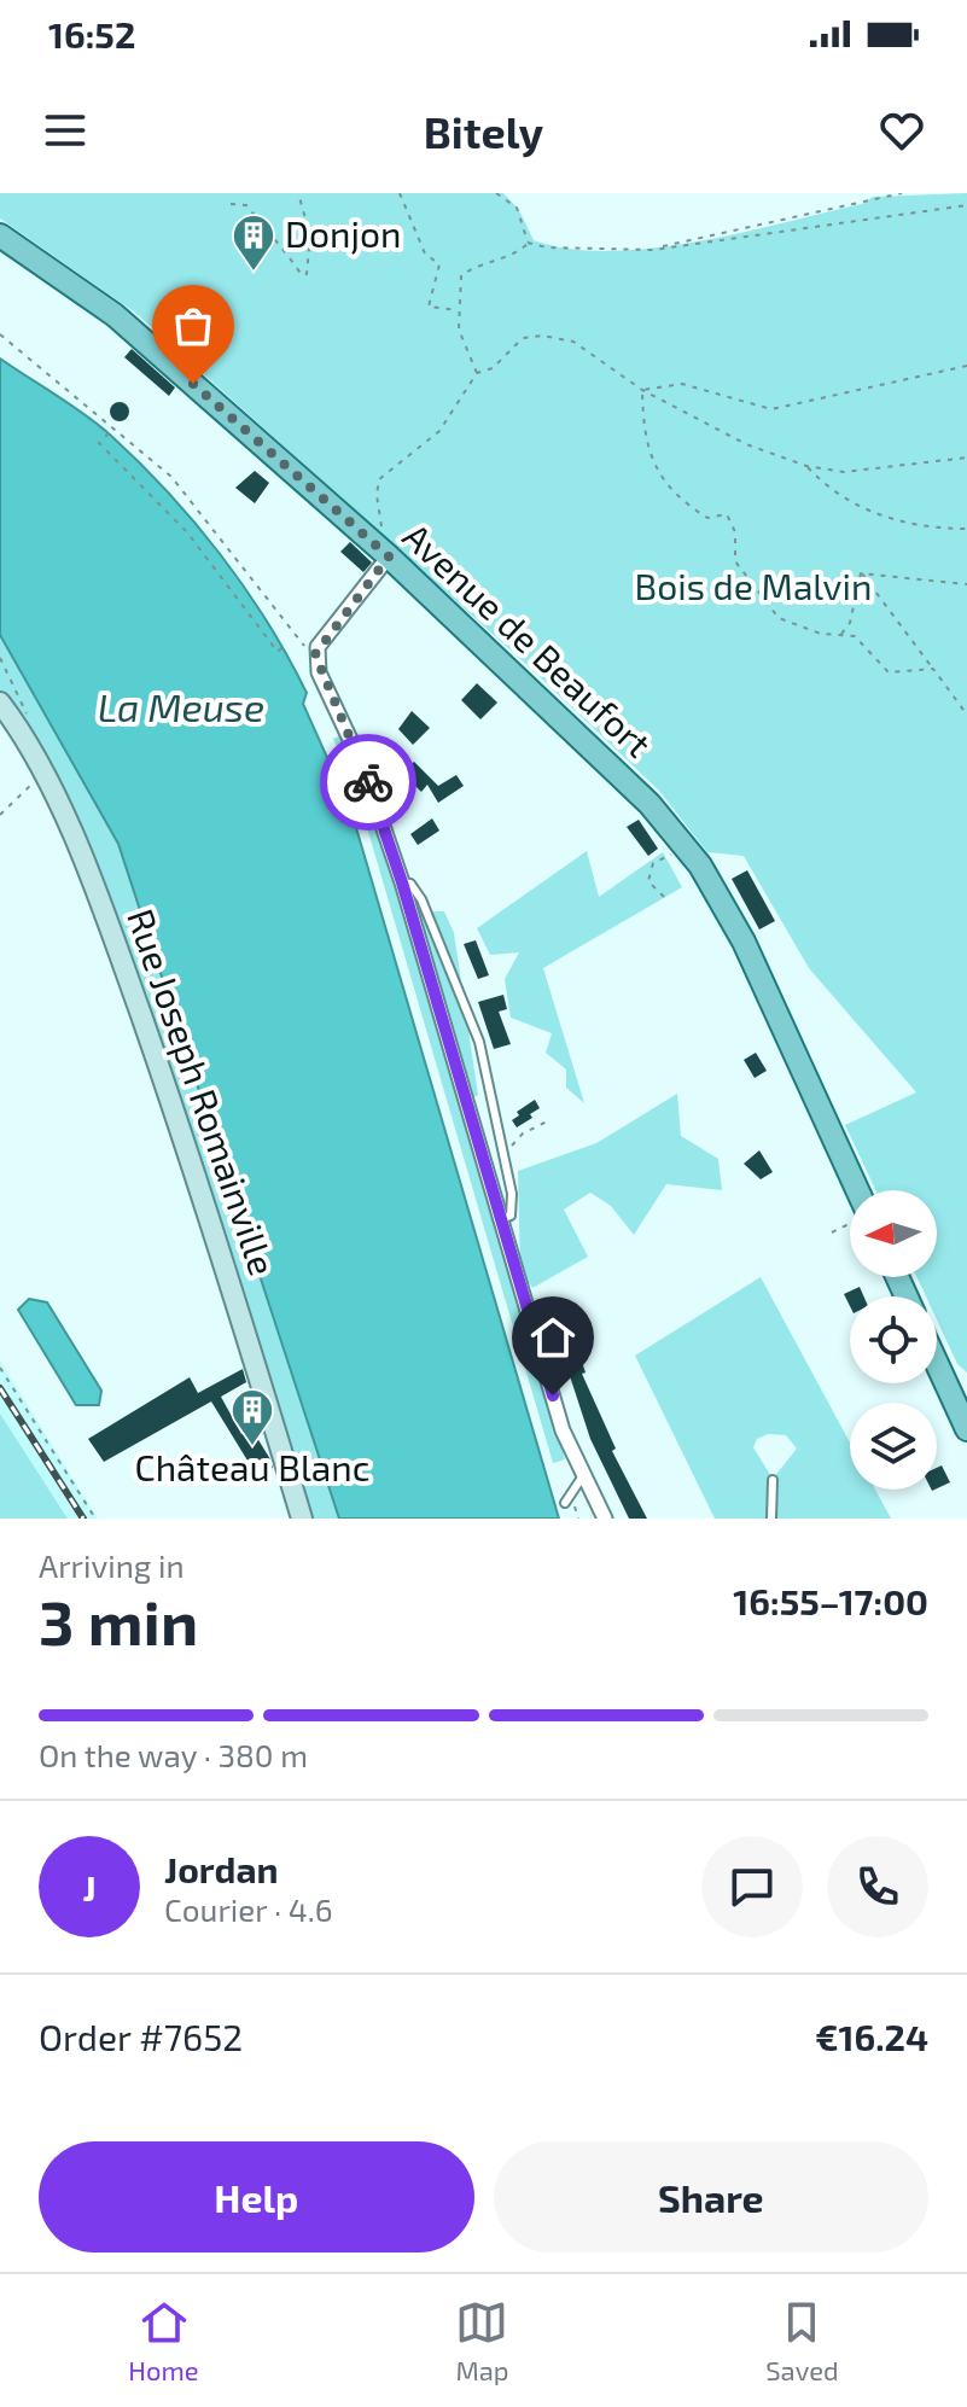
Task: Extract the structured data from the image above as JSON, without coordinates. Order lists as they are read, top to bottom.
{
  "streets": {
    "main road": ["Avenue de Beaufort"],
    "street": ["Rue Joseph Romainville"]
  },
  "water": ["La Meuse"],
  "parks": ["Bois de Malvin"],
  "places": {
    "building": ["Donjon", "Château Blanc"]
  },
  "north": "left",
  "page": {
    "status": "16:52",
    "header": "Bitely",
    "heading": ["3 min", "Arriving in", "16:55–17:00"],
    "panel": [
      "Jordan",
      "Courier · 4.6",
      "Order #7652",
      "€16.24"
    ],
    "bar": "On the way · 380 m",
    "round": "J",
    "buttons": ["Help", "Share"],
    "tabs": ["Home", "Map", "Saved"]
  }
}
